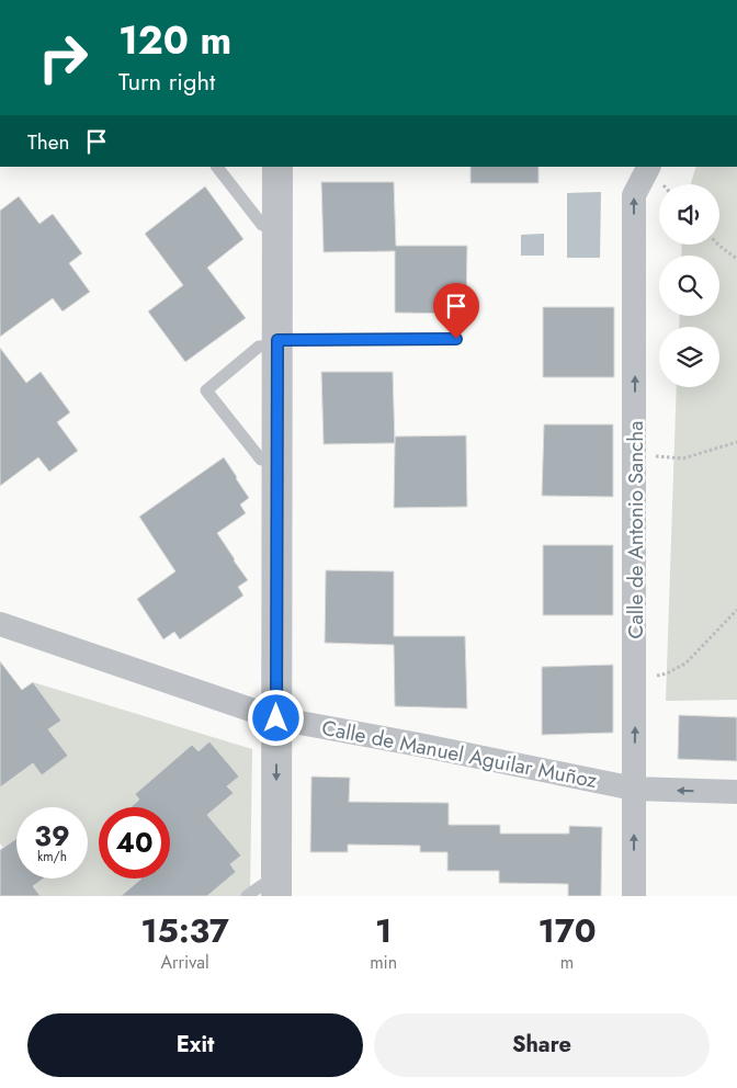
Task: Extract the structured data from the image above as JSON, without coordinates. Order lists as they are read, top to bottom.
{
  "streets": {
    "street": ["Calle de Antonio Sancha", "Calle de Manuel Aguilar Muñoz"]
  },
  "crossings": [
    ["Calle de Antonio Sancha", "Calle de Manuel Aguilar Muñoz"]
  ],
  "one_way": ["Calle de Antonio Sancha"],
  "page": {
    "turn": ["120 m", "Turn right"],
    "then": "Then",
    "speed": "39 km/h",
    "limit": "40",
    "eta": [
      "15:37",
      "Arrival",
      "1",
      "min",
      "170",
      "m"
    ],
    "buttons": ["Exit", "Share"]
  }
}
